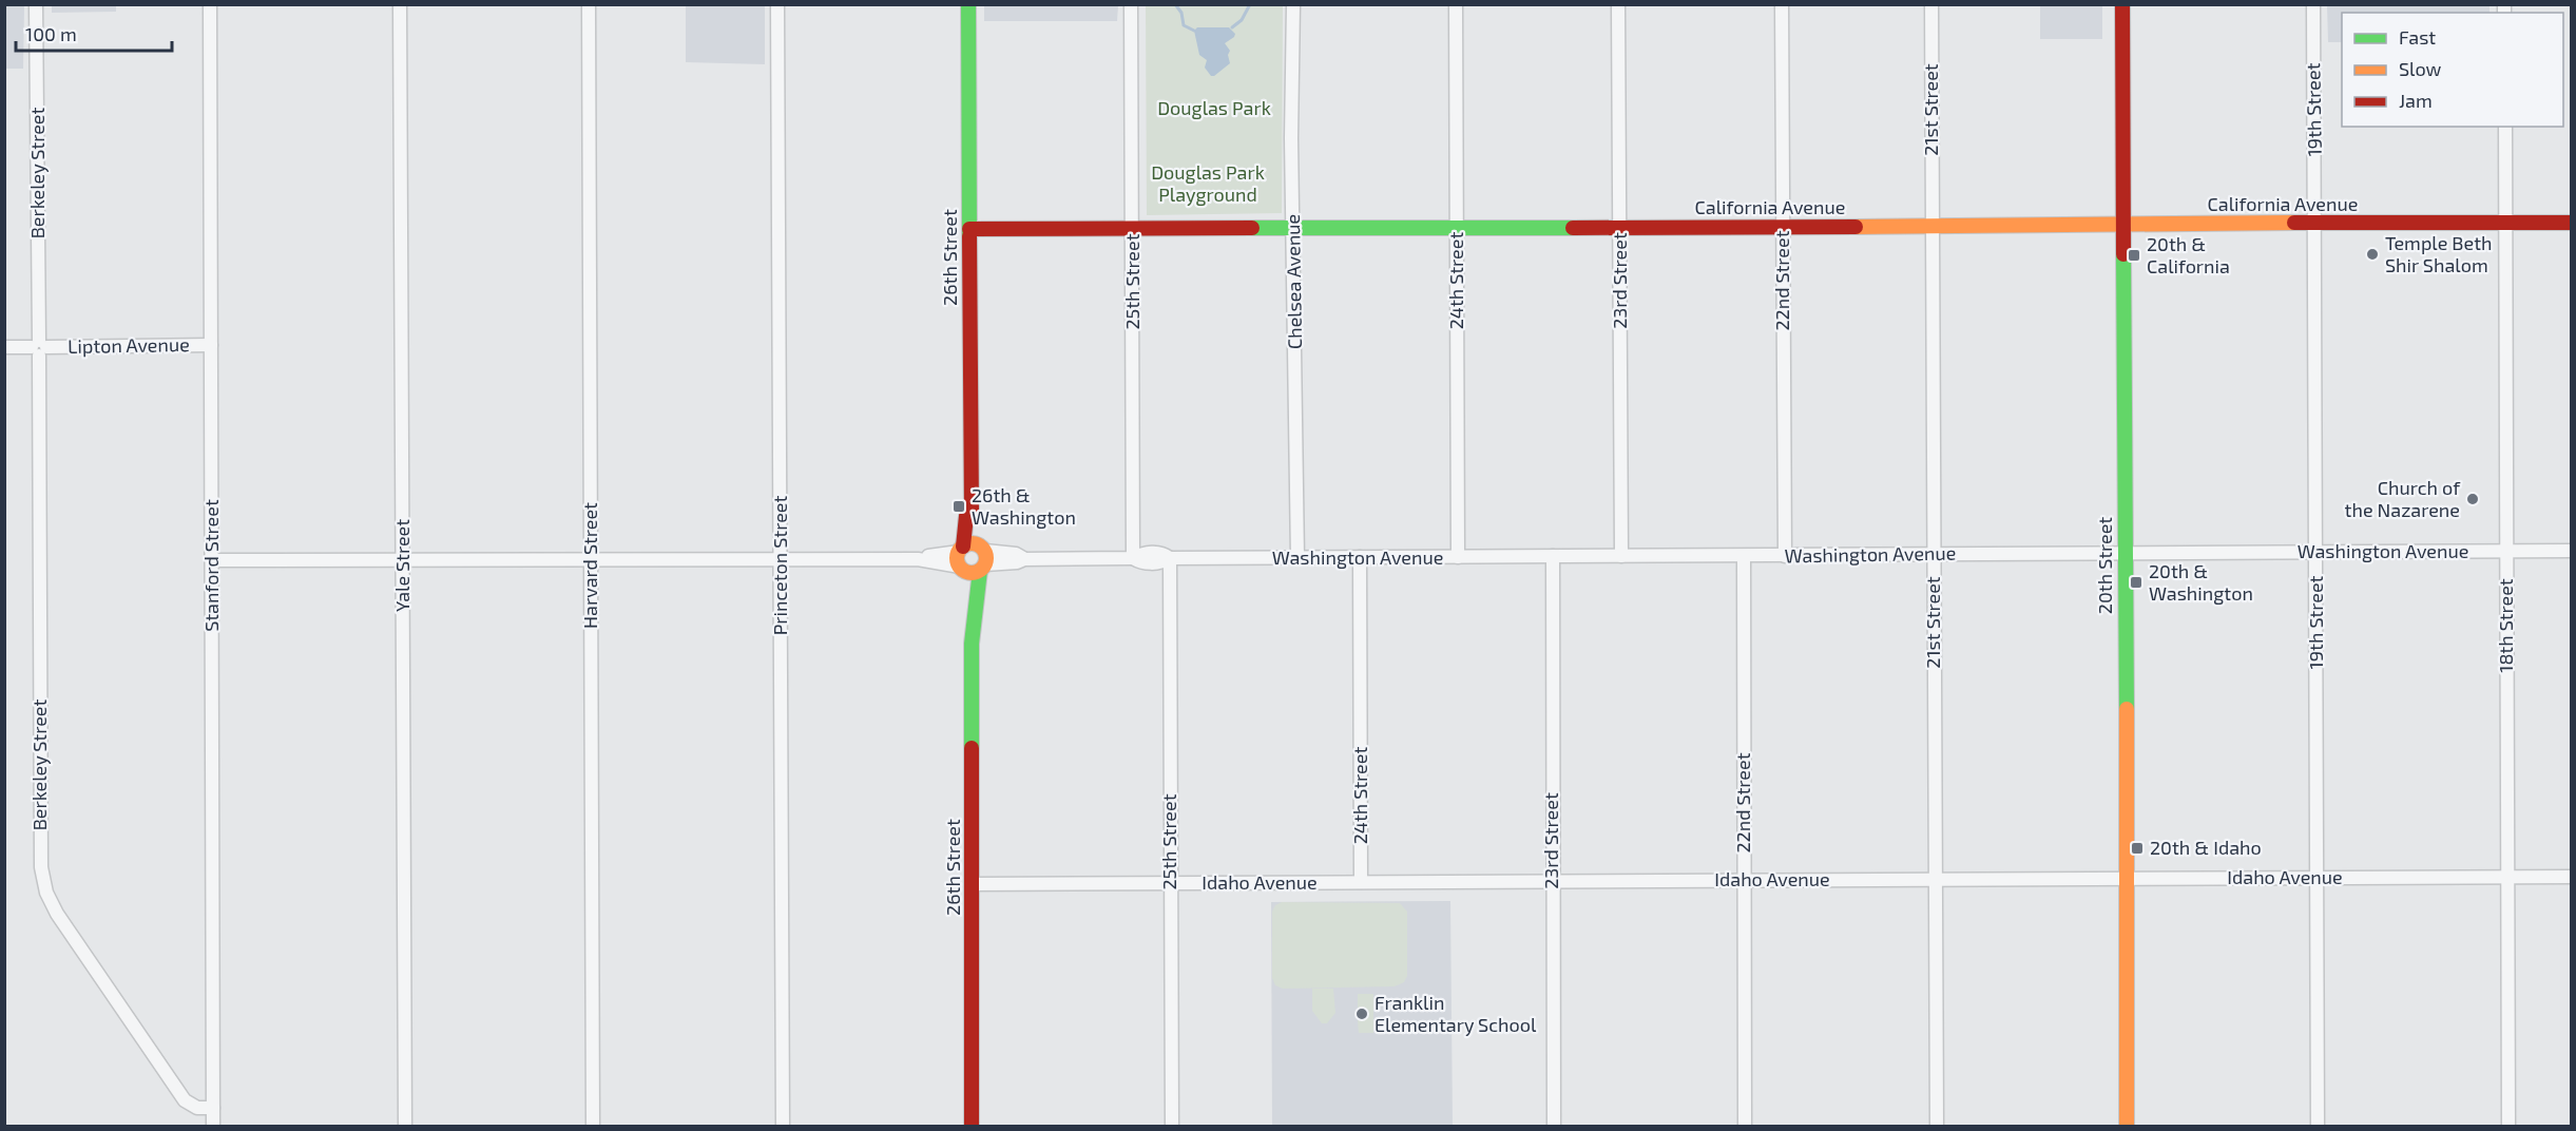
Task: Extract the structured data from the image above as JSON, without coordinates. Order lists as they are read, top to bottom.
{
  "streets": {
    "street": [
      "21st Street",
      "19th Street",
      "Berkeley Street",
      "California Avenue",
      "26th Street",
      "24th Street",
      "23rd Street",
      "22nd Street",
      "25th Street",
      "Chelsea Avenue",
      "Lipton Avenue",
      "Washington Avenue",
      "Stanford Street",
      "Yale Street",
      "Harvard Street",
      "Princeton Street",
      "20th Street",
      "18th Street",
      "Idaho Avenue"
    ]
  },
  "crossings": [
    ["21st Street", "California Avenue"],
    ["21st Street", "Washington Avenue"],
    ["21st Street", "Idaho Avenue"],
    ["19th Street", "California Avenue"],
    ["19th Street", "Washington Avenue"],
    ["19th Street", "Idaho Avenue"],
    ["Berkeley Street", "Lipton Avenue"],
    ["Berkeley Street", "Stanford Street"],
    ["California Avenue", "26th Street"],
    ["California Avenue", "24th Street"],
    ["California Avenue", "23rd Street"],
    ["California Avenue", "22nd Street"],
    ["California Avenue", "25th Street"],
    ["California Avenue", "Chelsea Avenue"],
    ["California Avenue", "20th Street"],
    ["California Avenue", "18th Street"],
    ["26th Street", "Washington Avenue"],
    ["26th Street", "Idaho Avenue"],
    ["24th Street", "Washington Avenue"],
    ["24th Street", "Idaho Avenue"],
    ["23rd Street", "Washington Avenue"],
    ["23rd Street", "Idaho Avenue"],
    ["22nd Street", "Washington Avenue"],
    ["22nd Street", "Idaho Avenue"],
    ["25th Street", "Washington Avenue"],
    ["25th Street", "Idaho Avenue"],
    ["Chelsea Avenue", "Washington Avenue"],
    ["Lipton Avenue", "Stanford Street"],
    ["Washington Avenue", "20th Street"],
    ["Washington Avenue", "18th Street"],
    ["20th Street", "Idaho Avenue"],
    ["18th Street", "Idaho Avenue"]
  ],
  "parks": ["Douglas Park", "Douglas Park Playground"],
  "places": {
    "other": ["Temple Beth Shir Shalom", "Church of the Nazarene", "Franklin Elementary School"],
    "transit": [
      "20th & California",
      "26th & Washington",
      "20th & Washington",
      "20th & Idaho"
    ]
  },
  "legend": ["Fast", "Slow", "Jam"],
  "scale_bar": "100 m"
}
